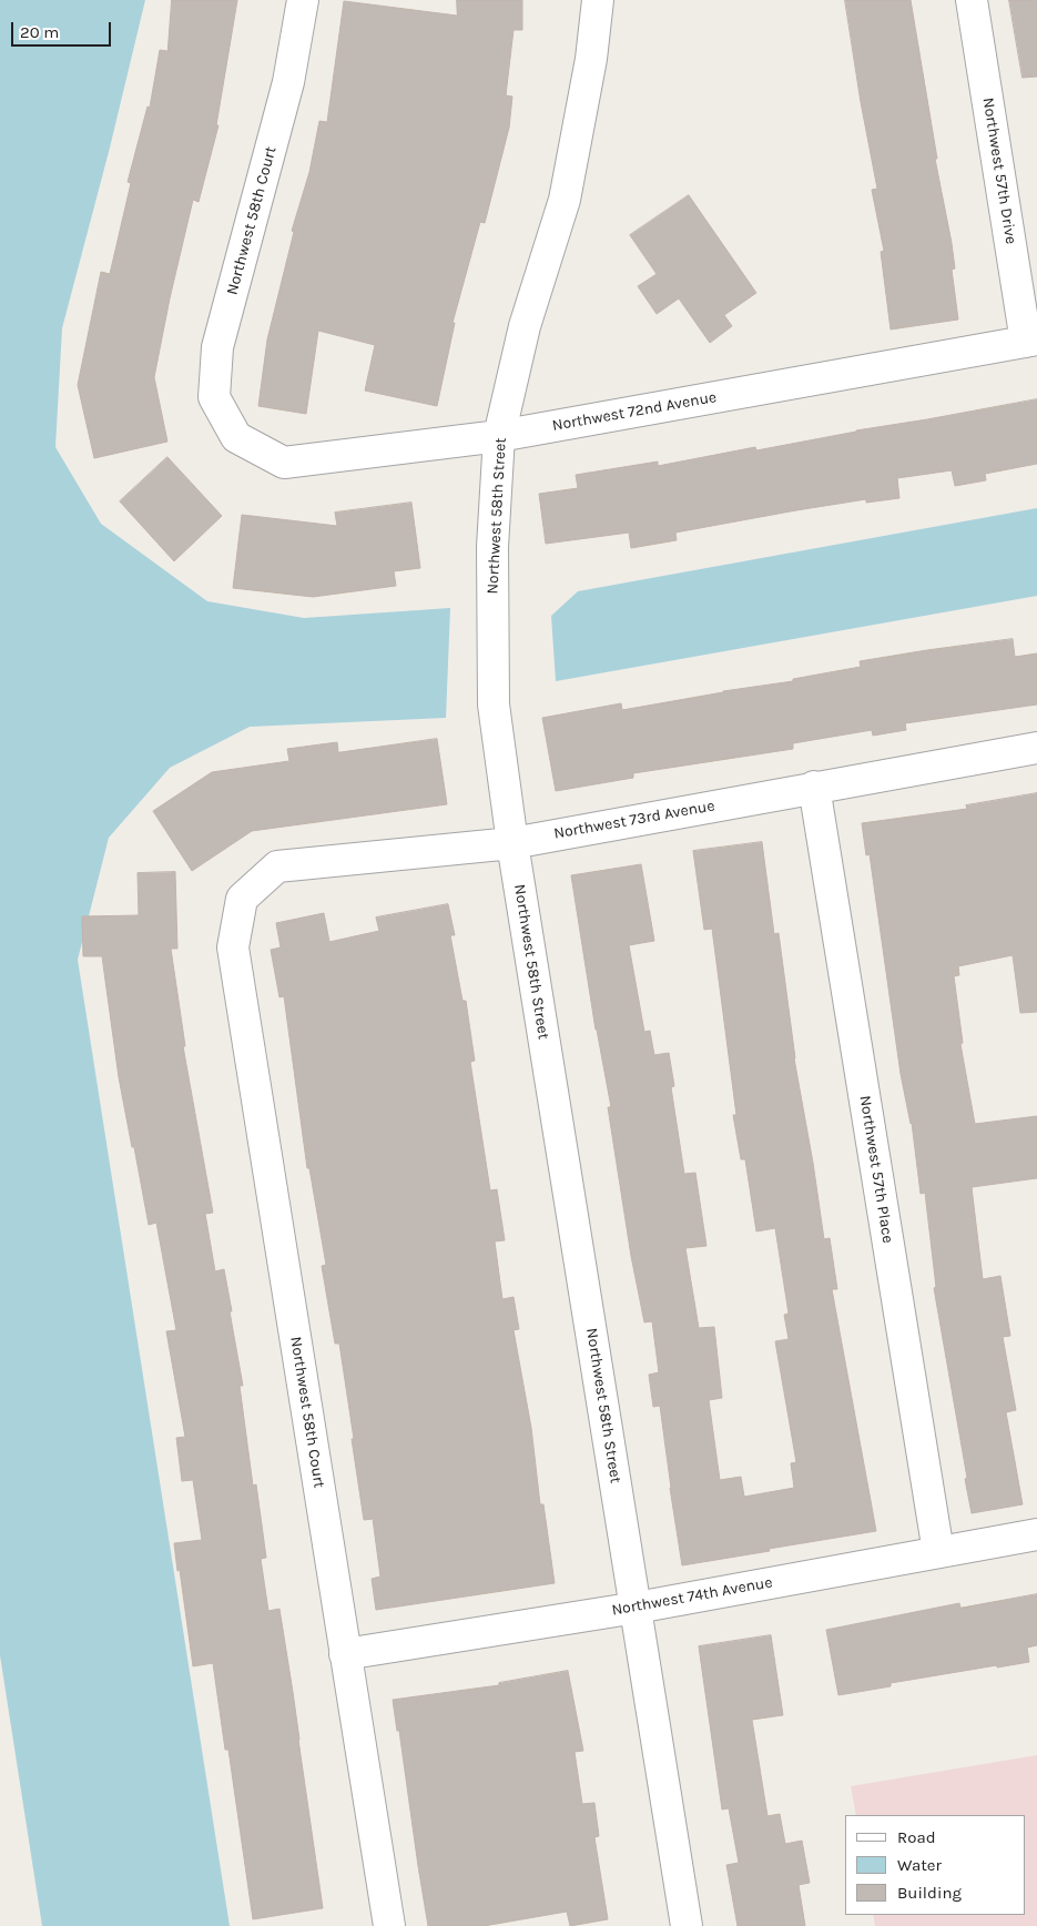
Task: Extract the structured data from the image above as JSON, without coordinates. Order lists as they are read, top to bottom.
{
  "streets": {
    "street": [
      "Northwest 57th Drive",
      "Northwest 58th Court",
      "Northwest 72nd Avenue",
      "Northwest 58th Street",
      "Northwest 73rd Avenue",
      "Northwest 57th Place",
      "Northwest 74th Avenue"
    ]
  },
  "crossings": [
    ["Northwest 57th Drive", "Northwest 72nd Avenue"],
    ["Northwest 58th Court", "Northwest 72nd Avenue"],
    ["Northwest 58th Court", "Northwest 73rd Avenue"],
    ["Northwest 58th Court", "Northwest 74th Avenue"],
    ["Northwest 72nd Avenue", "Northwest 58th Street"],
    ["Northwest 58th Street", "Northwest 73rd Avenue"],
    ["Northwest 58th Street", "Northwest 74th Avenue"],
    ["Northwest 73rd Avenue", "Northwest 57th Place"],
    ["Northwest 57th Place", "Northwest 74th Avenue"]
  ],
  "legend": ["Road", "Water", "Building"],
  "scale_bar": "20 m"
}
